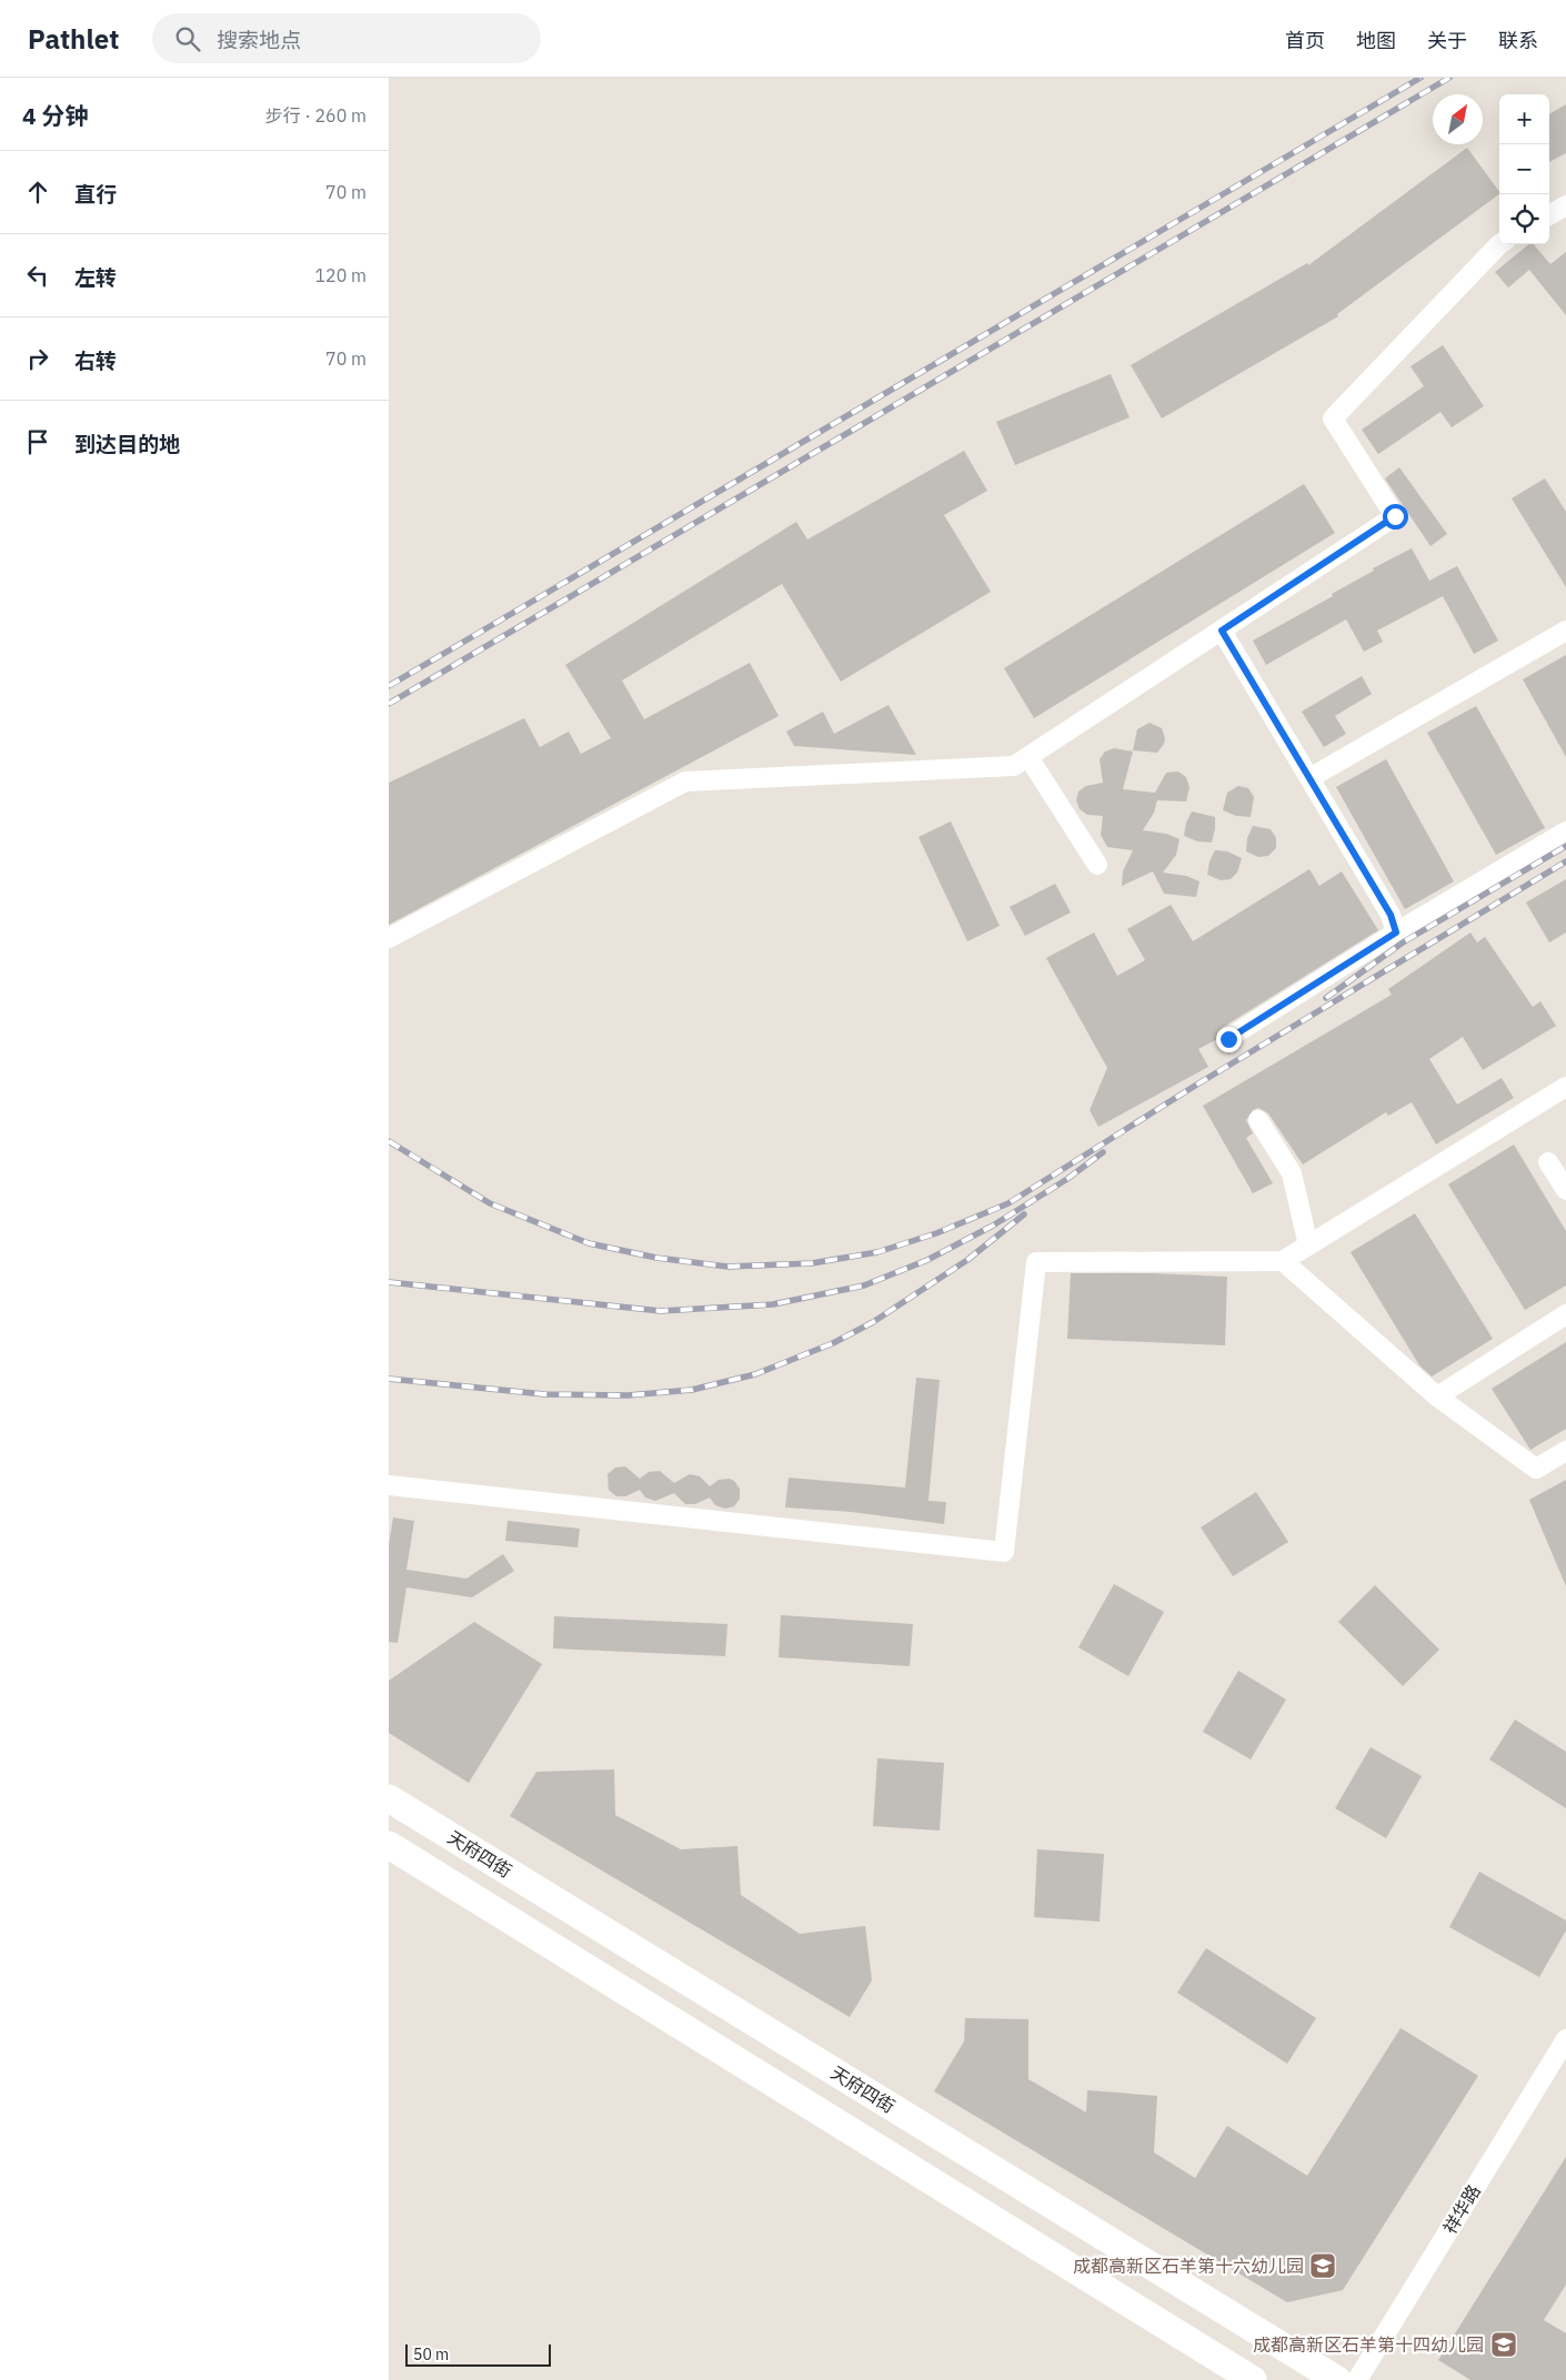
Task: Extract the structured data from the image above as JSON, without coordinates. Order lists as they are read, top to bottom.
{
  "streets": {
    "main road": ["天府四街"],
    "street": ["祥华路"]
  },
  "places": {
    "school or university": ["成都高新区石羊第十六幼儿园", "成都高新区石羊第十四幼儿园"]
  },
  "scale_bar": "50 m",
  "north": "top right",
  "page": {
    "header": "Pathlet",
    "search": "搜索地点",
    "nav": [
      "首页",
      "地图",
      "关于",
      "联系"
    ],
    "heading": ["4 分钟", "步行 · 260 m"],
    "map_buttons": ["+", "−"],
    "list": [
      ["直行", "70 m"],
      ["左转", "120 m"],
      ["右转", "70 m"],
      "到达目的地"
    ],
    "scale": "50 m"
  }
}
